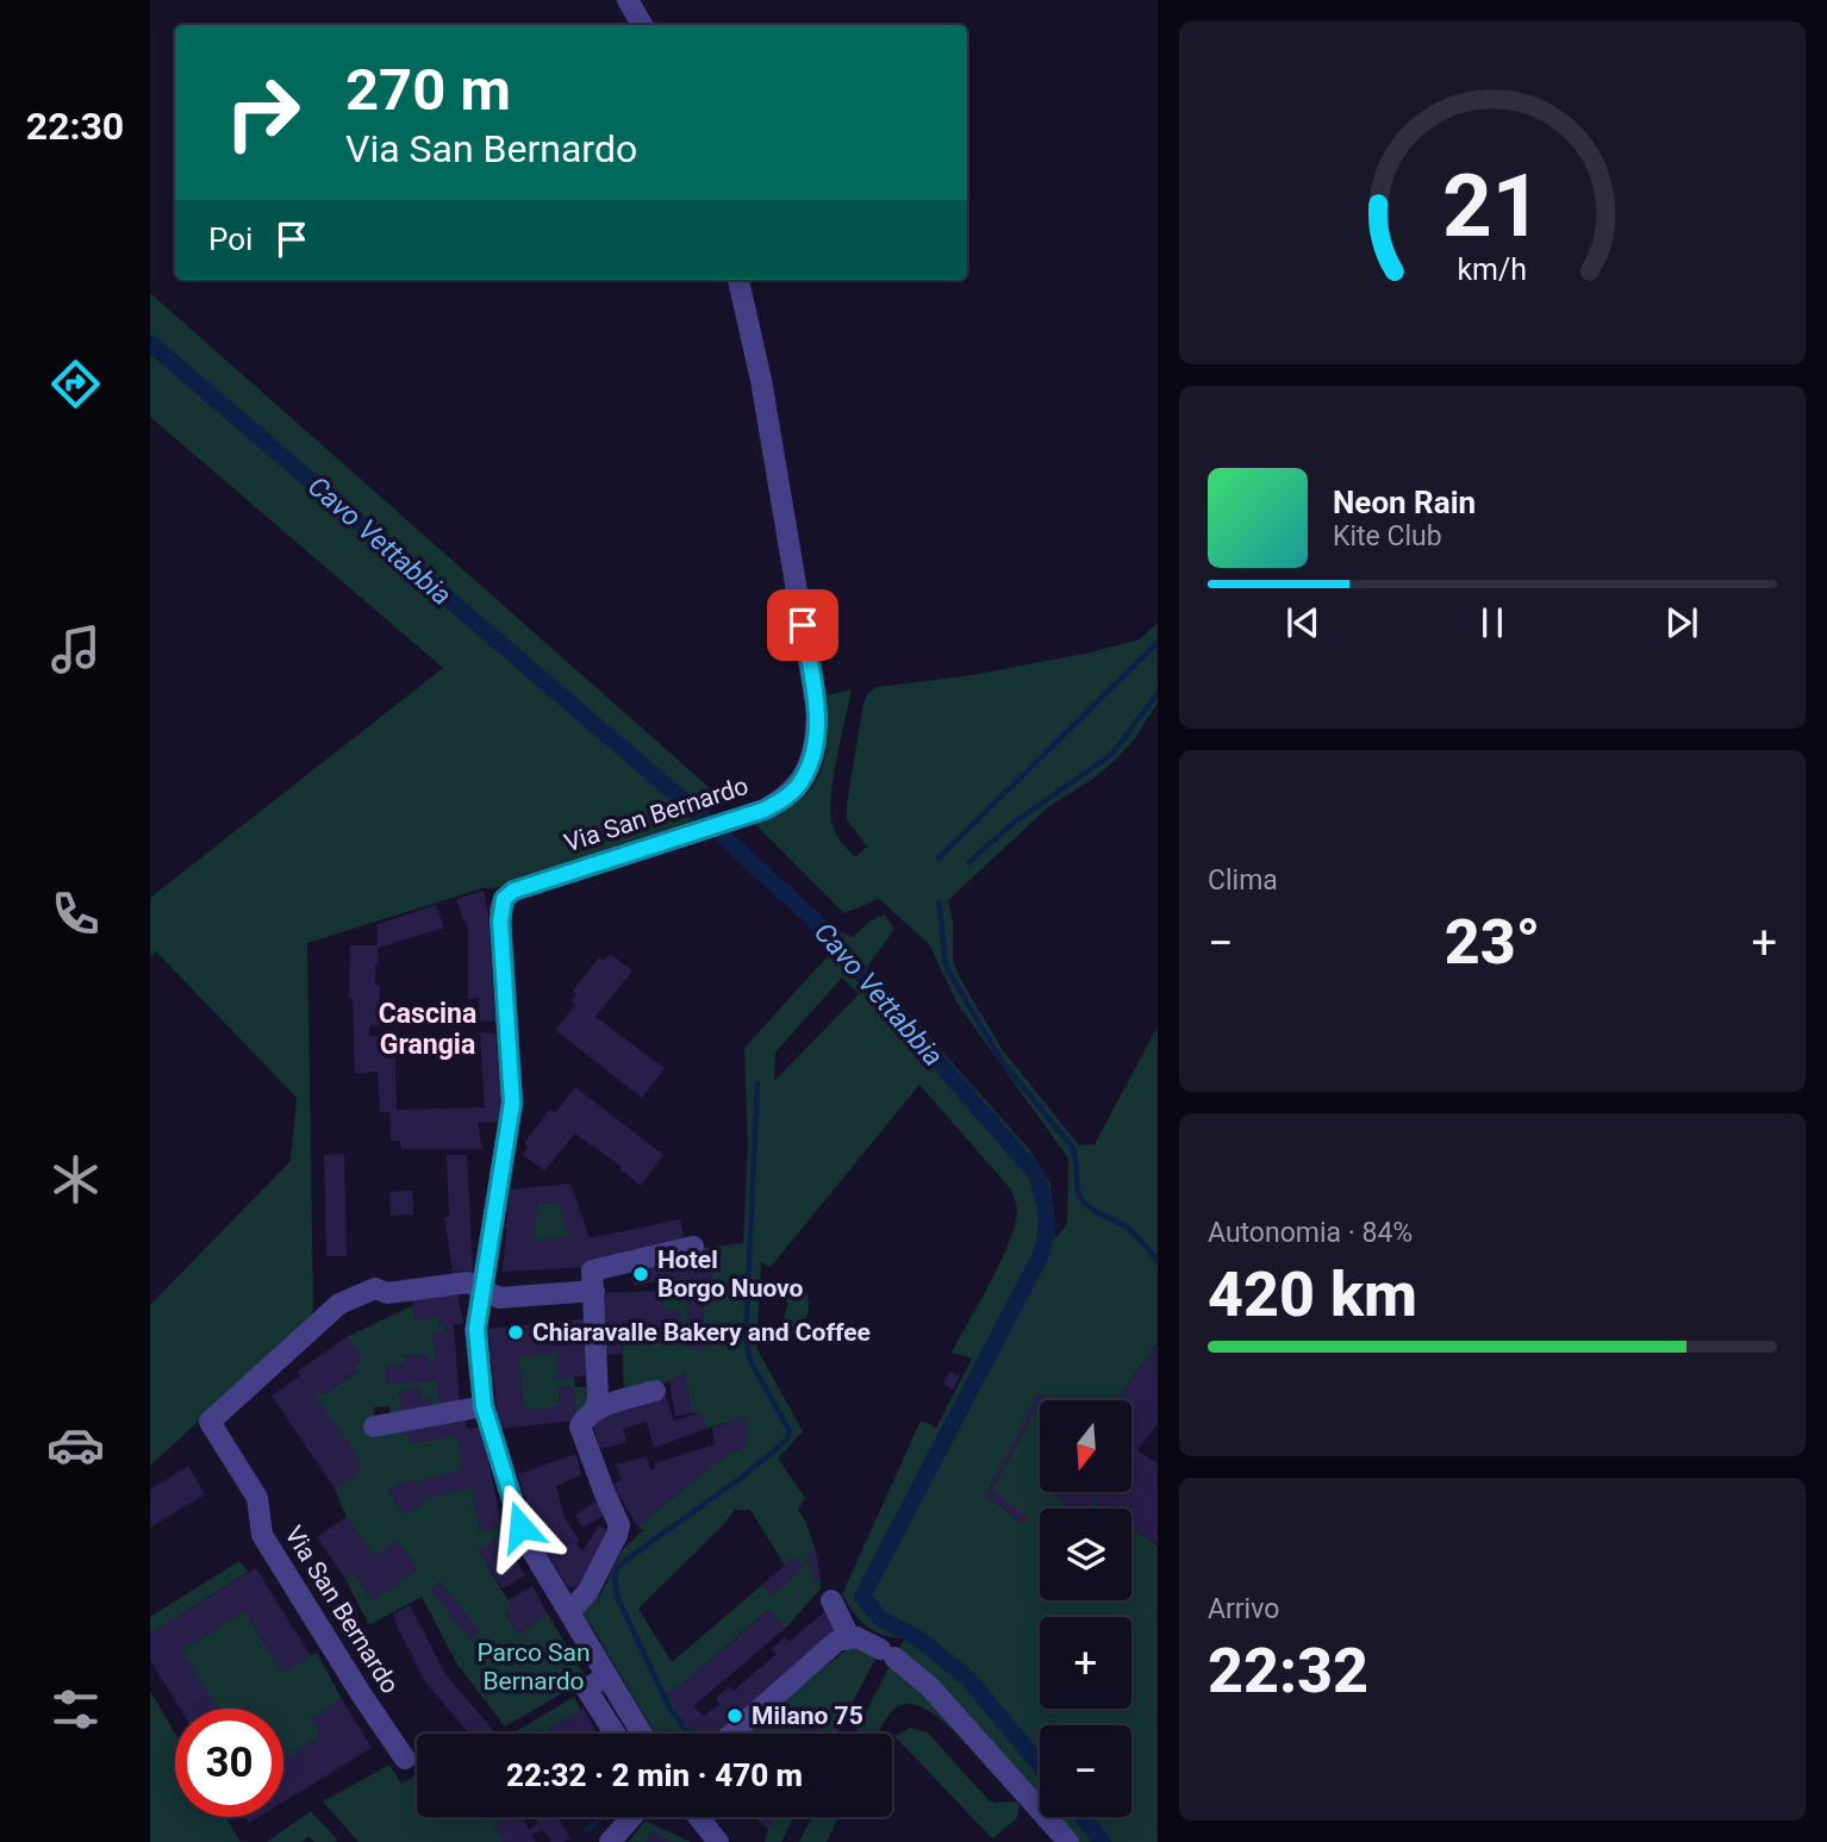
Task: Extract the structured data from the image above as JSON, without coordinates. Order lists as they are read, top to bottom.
{
  "streets": {
    "street": ["Via San Bernardo"]
  },
  "districts": ["Cascina Grangia"],
  "water": ["Cavo Vettabbia"],
  "parks": ["Parco San Bernardo"],
  "places": ["Hotel Borgo Nuovo", "Chiaravalle Bakery and Coffee", "Milano 75"],
  "north": "bottom",
  "page": {
    "tabs": "22:30",
    "turn": ["270 m", "Via San Bernardo"],
    "then": "Poi",
    "song": ["Neon Rain", "Kite Club"],
    "tile": [
      "Clima",
      ["Autonomia · 84%", "420 km"],
      ["Arrivo", "22:32"]
    ],
    "heat": ["−", "23°", "+"],
    "map_buttons": ["+", "−"],
    "limit": "30",
    "trip": "22:32 · 2 min · 470 m",
    "gauge": ["21", "km/h"]
  }
}
